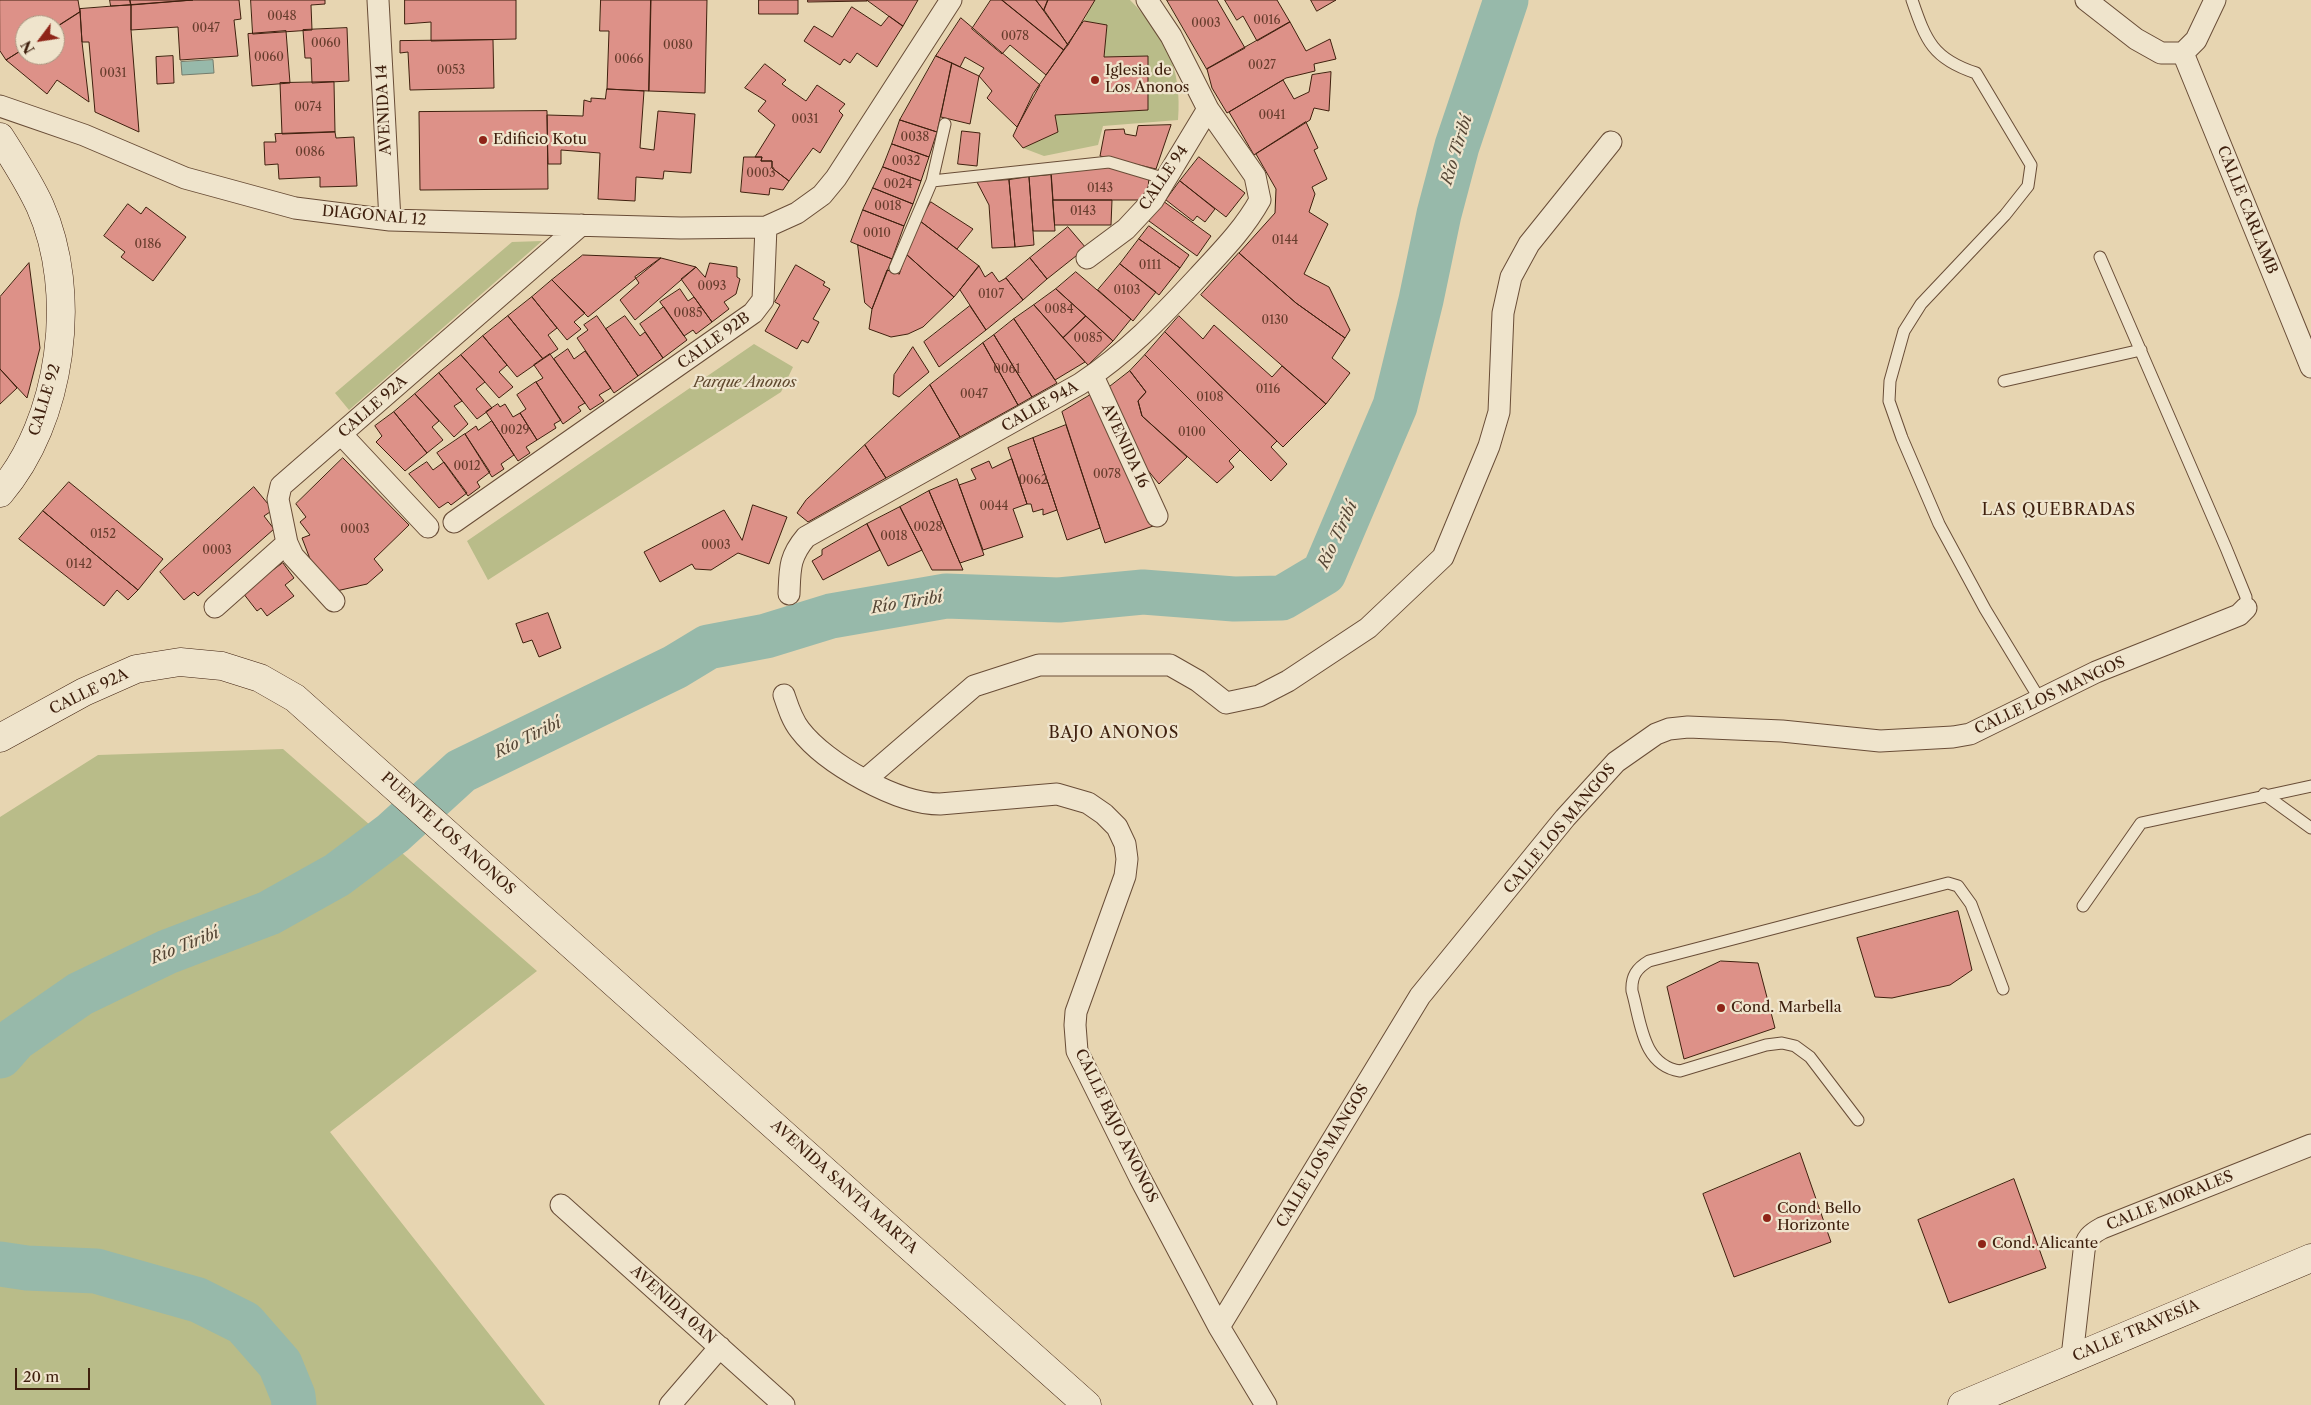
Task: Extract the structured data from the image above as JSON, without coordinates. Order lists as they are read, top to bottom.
{
  "streets": {
    "main road": [
      "CALLE 92",
      "CALLE 92A",
      "PUENTE LOS ANONOS",
      "AVENIDA SANTA MARTA",
      "CALLE TRAVESÍA"
    ],
    "street": [
      "AVENIDA 14",
      "CALLE 94",
      "CALLE CARLAMB",
      "DIAGONAL 12",
      "CALLE 92B",
      "CALLE 94A",
      "AVENIDA 16",
      "CALLE LOS MANGOS",
      "CALLE BAJO ANONOS",
      "CALLE MORALES",
      "AVENIDA 0AN"
    ]
  },
  "crossings": [
    ["AVENIDA 14", "DIAGONAL 12"],
    ["CALLE 94", "CALLE 94A"],
    ["DIAGONAL 12", "CALLE 92B"],
    ["DIAGONAL 12", "CALLE 92A"],
    ["CALLE 92A", "PUENTE LOS ANONOS"],
    ["CALLE 94A", "AVENIDA 16"],
    ["CALLE LOS MANGOS", "CALLE BAJO ANONOS"],
    ["PUENTE LOS ANONOS", "AVENIDA SANTA MARTA"],
    ["CALLE MORALES", "CALLE TRAVESÍA"]
  ],
  "districts": ["LAS QUEBRADAS", "BAJO ANONOS"],
  "water": ["Río Tiribí"],
  "parks": ["Parque Anonos"],
  "places": [
    "Iglesia de Los Anonos",
    "Edificio Kotu",
    "Cond. Marbella",
    "Cond. Bello Horizonte",
    "Cond. Alicante"
  ],
  "house_numbers": [
    "0048",
    "0016",
    "0003",
    "0047",
    "0078",
    "0060",
    "0080",
    "0060",
    "0066",
    "0027",
    "0053",
    "0031",
    "0074",
    "0041",
    "0031",
    "0038",
    "0086",
    "0032",
    "0003",
    "0024",
    "0143",
    "0018",
    "0143",
    "0010",
    "0144",
    "0186",
    "0111",
    "0093",
    "0103",
    "0107",
    "0084",
    "0085",
    "0130",
    "0085",
    "0061",
    "0116",
    "0047",
    "0108",
    "0029",
    "0100",
    "0012",
    "0078",
    "0062",
    "0044",
    "0028",
    "0003",
    "0152",
    "0018",
    "0003",
    "0003",
    "0142"
  ],
  "scale_bar": "20 m",
  "north": "bottom left"
}
